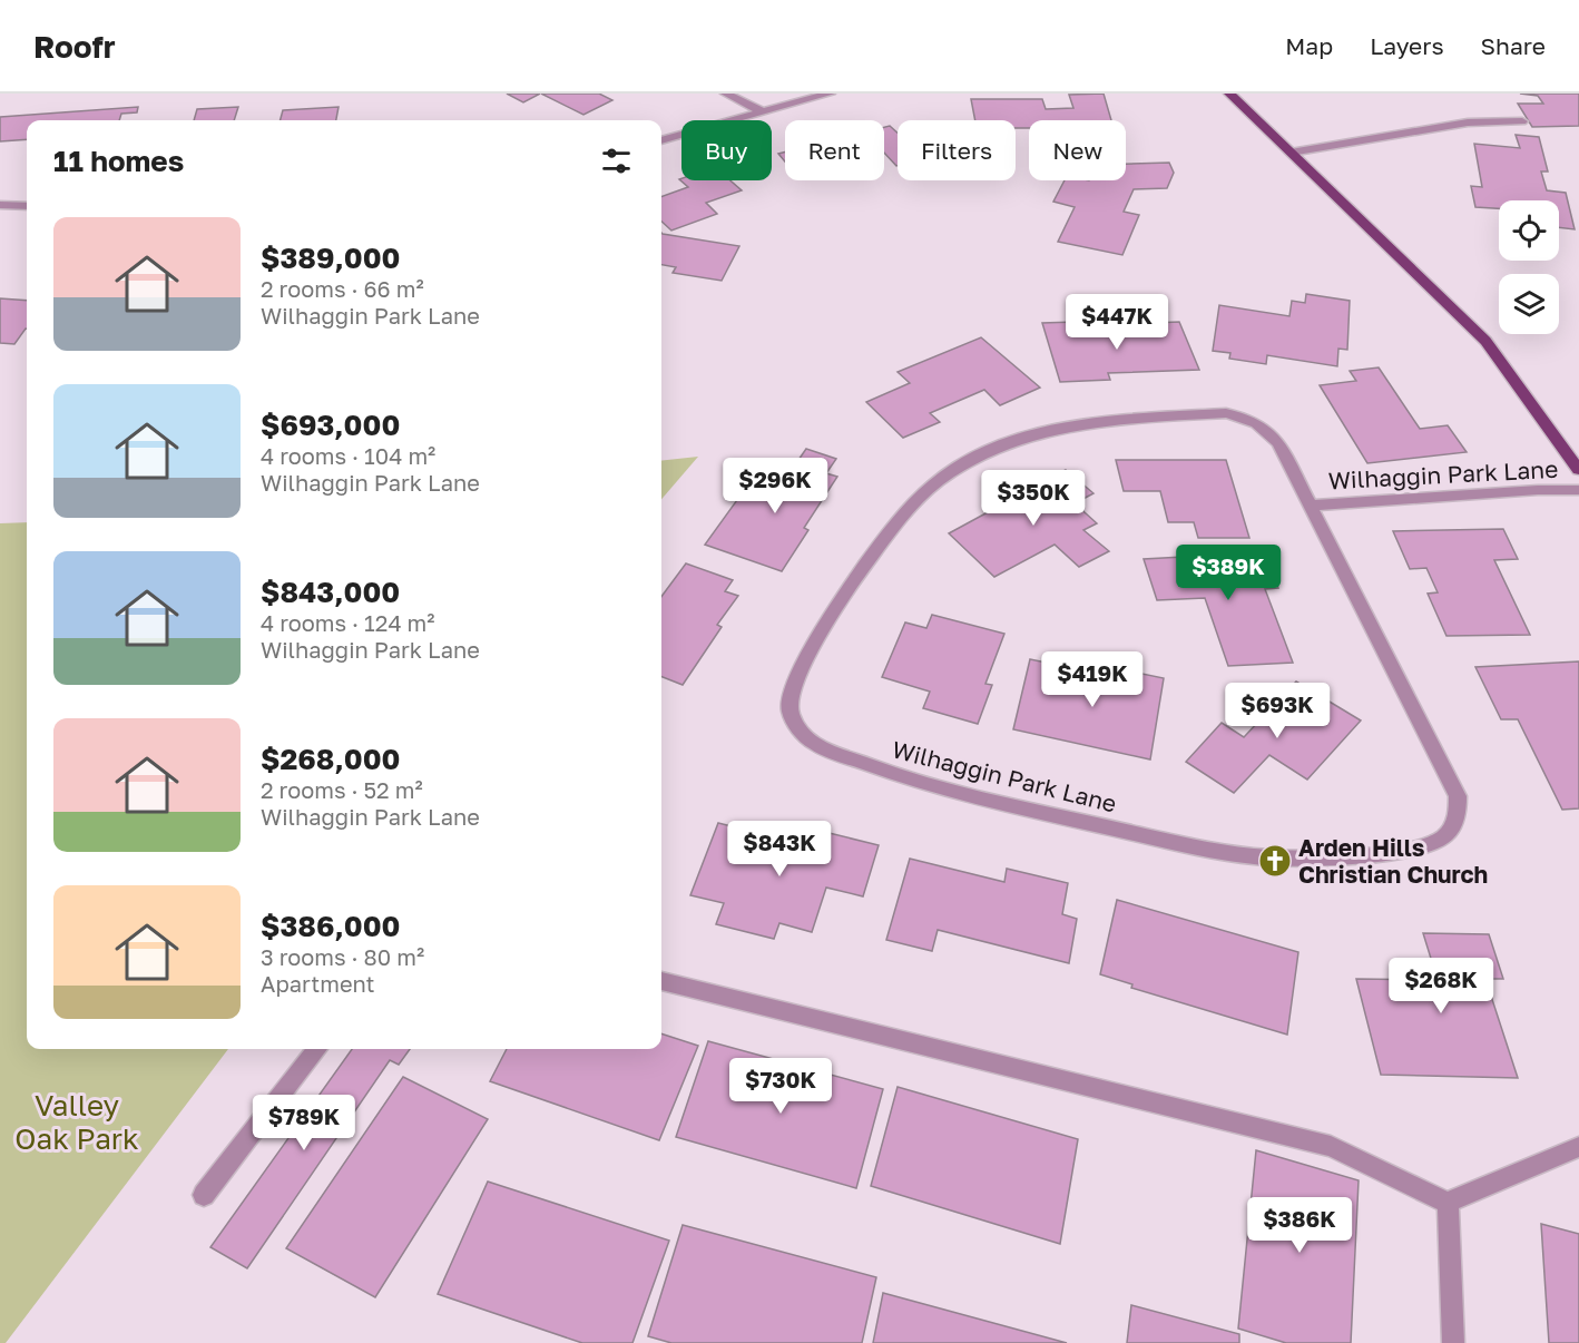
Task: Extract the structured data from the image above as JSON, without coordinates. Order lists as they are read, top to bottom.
{
  "streets": {
    "street": ["Wilhaggin Park Lane"]
  },
  "parks": ["Valley Oak Park"],
  "places": {
    "church": ["Arden Hills Christian Church"]
  },
  "page": {
    "header": "Roofr",
    "nav": ["Map", "Layers", "Share"],
    "chip": [
      "Buy",
      "Rent",
      "Filters",
      "New"
    ],
    "heading": "11 homes",
    "list": [
      {
        "name": "$389,000",
        "note": "2 rooms · 66 m² · Wilhaggin Park Lane"
      },
      {
        "name": "$693,000",
        "note": "4 rooms · 104 m² · Wilhaggin Park Lane"
      },
      {
        "name": "$843,000",
        "note": "4 rooms · 124 m² · Wilhaggin Park Lane"
      },
      {
        "name": "$268,000",
        "note": "2 rooms · 52 m² · Wilhaggin Park Lane"
      },
      {
        "name": "$386,000",
        "note": "3 rooms · 80 m² · Apartment"
      }
    ],
    "price": [
      "$447K",
      "$296K",
      "$350K",
      "$389K",
      "$419K",
      "$693K",
      "$843K",
      "$268K",
      "$730K",
      "$789K",
      "$386K"
    ]
  }
}
